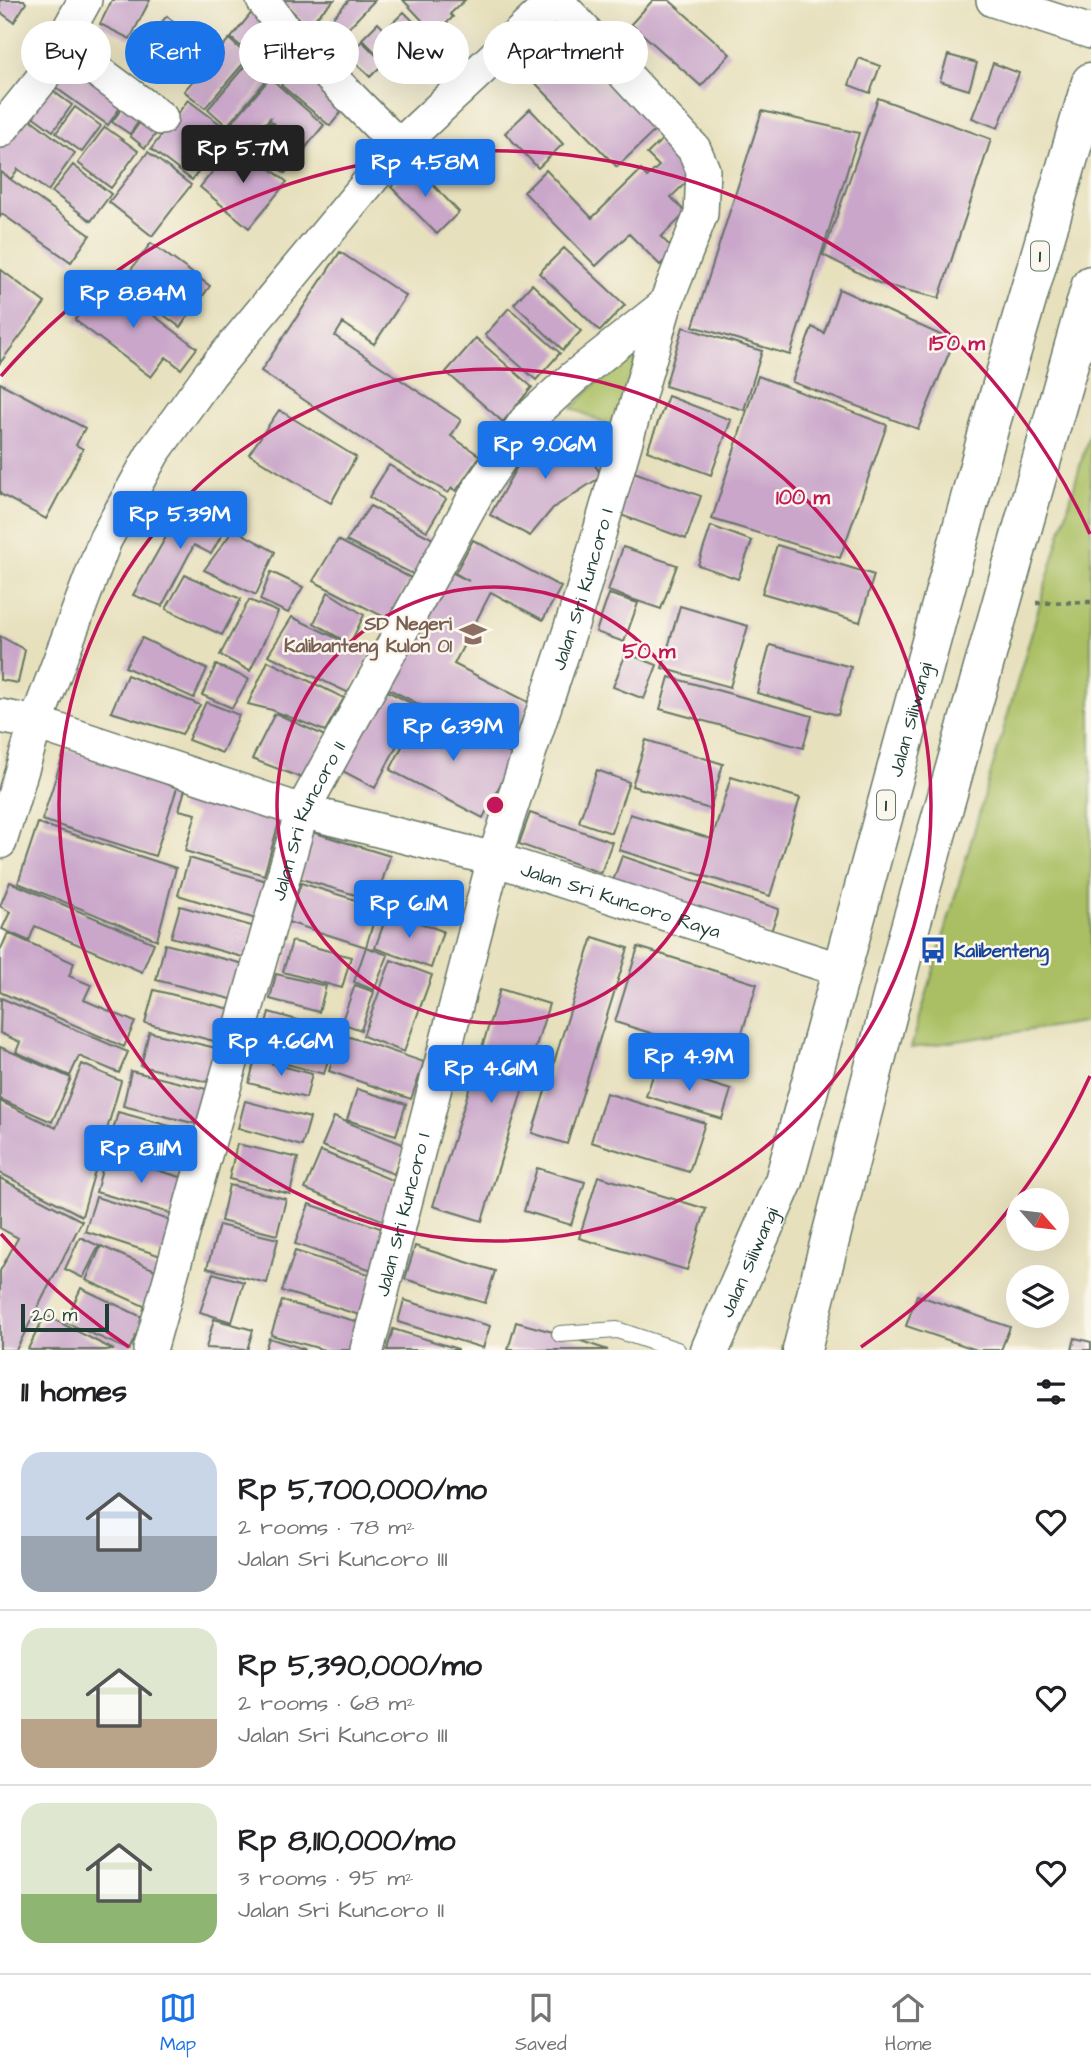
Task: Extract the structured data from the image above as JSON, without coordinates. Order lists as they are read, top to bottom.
{
  "streets": {
    "highway": ["1", "Jalan Siliwangi"],
    "street": ["Jalan Sri Kuncoro I", "Jalan Sri Kuncoro II", "Jalan Sri Kuncoro Raya"]
  },
  "crossings": [
    ["1", "Jalan Siliwangi"],
    ["Jalan Sri Kuncoro I", "Jalan Sri Kuncoro II"],
    ["Jalan Sri Kuncoro I", "Jalan Sri Kuncoro Raya"],
    ["Jalan Siliwangi", "Jalan Sri Kuncoro Raya"],
    ["Jalan Sri Kuncoro II", "Jalan Sri Kuncoro Raya"]
  ],
  "places": {
    "school or university": ["SD Negeri Kalibanteng Kulon 01"],
    "bus stop": ["Kalibenteng"]
  },
  "scale_bar": "20 m",
  "north": "bottom right",
  "page": {
    "chip": [
      "Buy",
      "Rent",
      "Filters",
      "New",
      "Apartment"
    ],
    "price": [
      "Rp 5.7M",
      "Rp 4.58M",
      "Rp 8.84M",
      "Rp 9.06M",
      "Rp 5.39M",
      "Rp 6.39M",
      "Rp 6.1M",
      "Rp 4.66M",
      "Rp 4.9M",
      "Rp 4.61M",
      "Rp 8.11M"
    ],
    "scale": "20 m",
    "heading": "11 homes",
    "list": [
      {
        "name": "Rp 5,700,000/mo",
        "note": "2 rooms · 78 m² · Jalan Sri Kuncoro III"
      },
      {
        "name": "Rp 5,390,000/mo",
        "note": "2 rooms · 68 m² · Jalan Sri Kuncoro III"
      },
      {
        "name": "Rp 8,110,000/mo",
        "note": "3 rooms · 95 m² · Jalan Sri Kuncoro II"
      }
    ],
    "tabs": ["Map", "Saved", "Home"]
  },
  "rings": ["150 m", "100 m", "50 m"]
}
